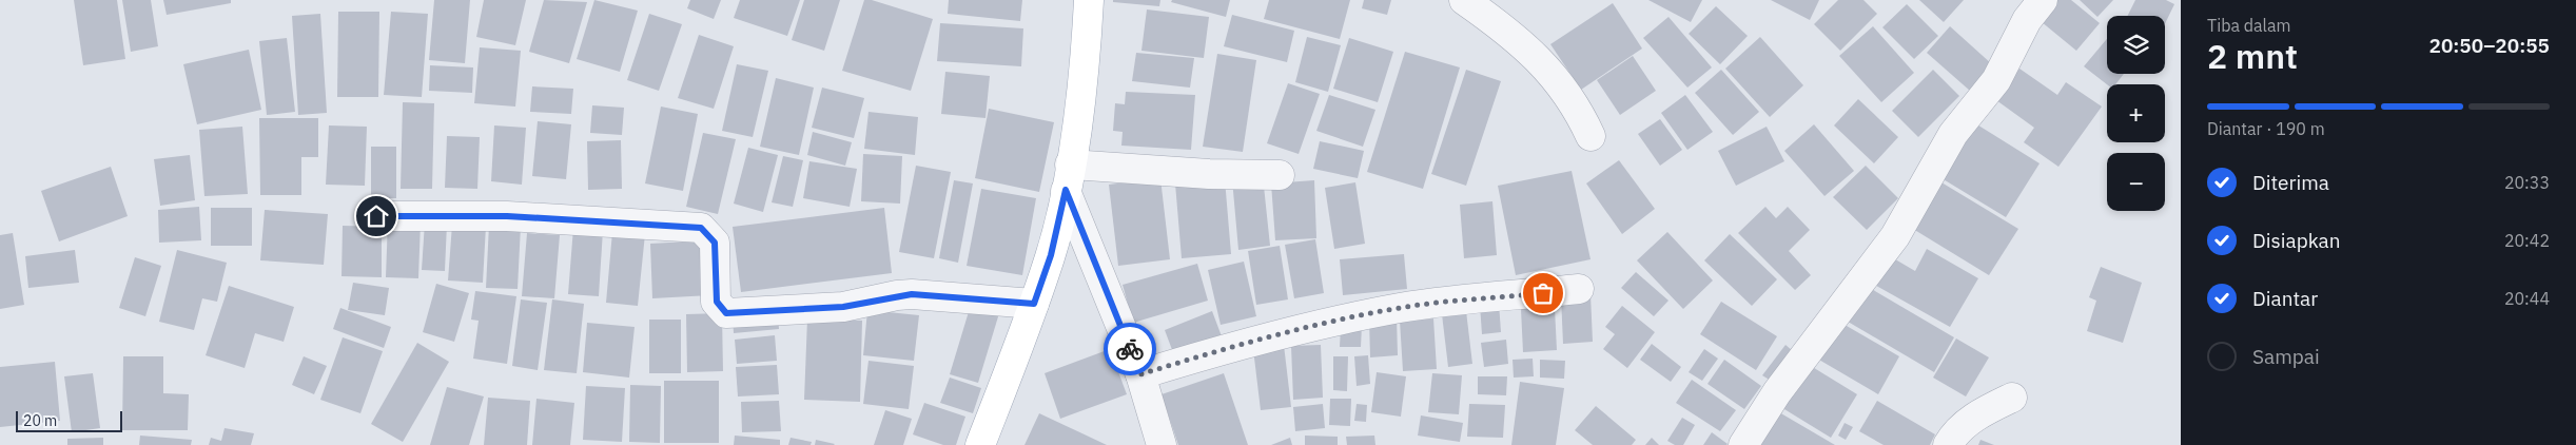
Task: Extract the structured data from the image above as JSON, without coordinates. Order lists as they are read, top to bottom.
{
  "scale_bar": "20 m",
  "page": {
    "heading": ["2 mnt", "Tiba dalam", "20:50–20:55"],
    "map_buttons": ["+", "−"],
    "bar": "Diantar · 190 m",
    "list": [
      ["Diterima", "20:33"],
      ["Disiapkan", "20:42"],
      ["Diantar", "20:44"],
      "Sampai"
    ],
    "scale": "20 m"
  }
}
